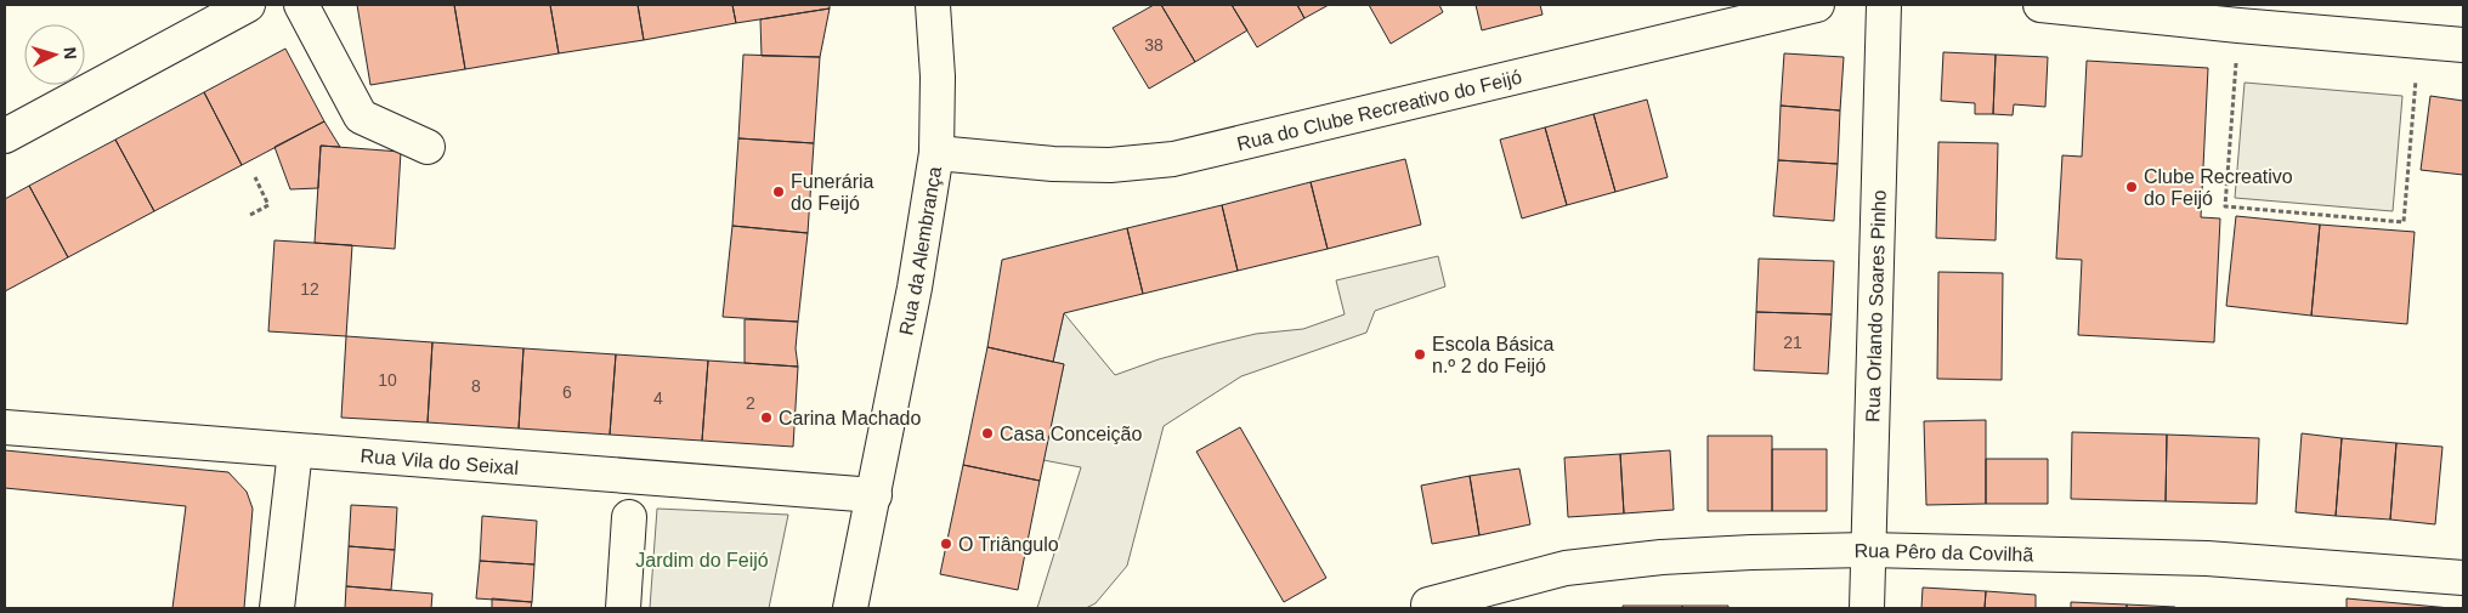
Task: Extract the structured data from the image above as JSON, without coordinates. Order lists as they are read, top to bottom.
{
  "streets": {
    "street": [
      "Rua do Clube Recreativo do Feijó",
      "Rua da Alembrança",
      "Rua Orlando Soares Pinho",
      "Rua Vila do Seixal",
      "Rua Pêro da Covilhã"
    ]
  },
  "crossings": [
    ["Rua do Clube Recreativo do Feijó", "Rua da Alembrança"],
    ["Rua da Alembrança", "Rua Vila do Seixal"],
    ["Rua Orlando Soares Pinho", "Rua Pêro da Covilhã"]
  ],
  "parks": ["Jardim do Feijó"],
  "places": [
    "Clube Recreativo do Feijó",
    "Funerária do Feijó",
    "Escola Básica n.º 2 do Feijó",
    "Carina Machado",
    "Casa Conceição",
    "O Triângulo"
  ],
  "house_numbers": [
    "38",
    "12",
    "21",
    "10",
    "8",
    "6",
    "4",
    "2"
  ],
  "north": "right"
}
